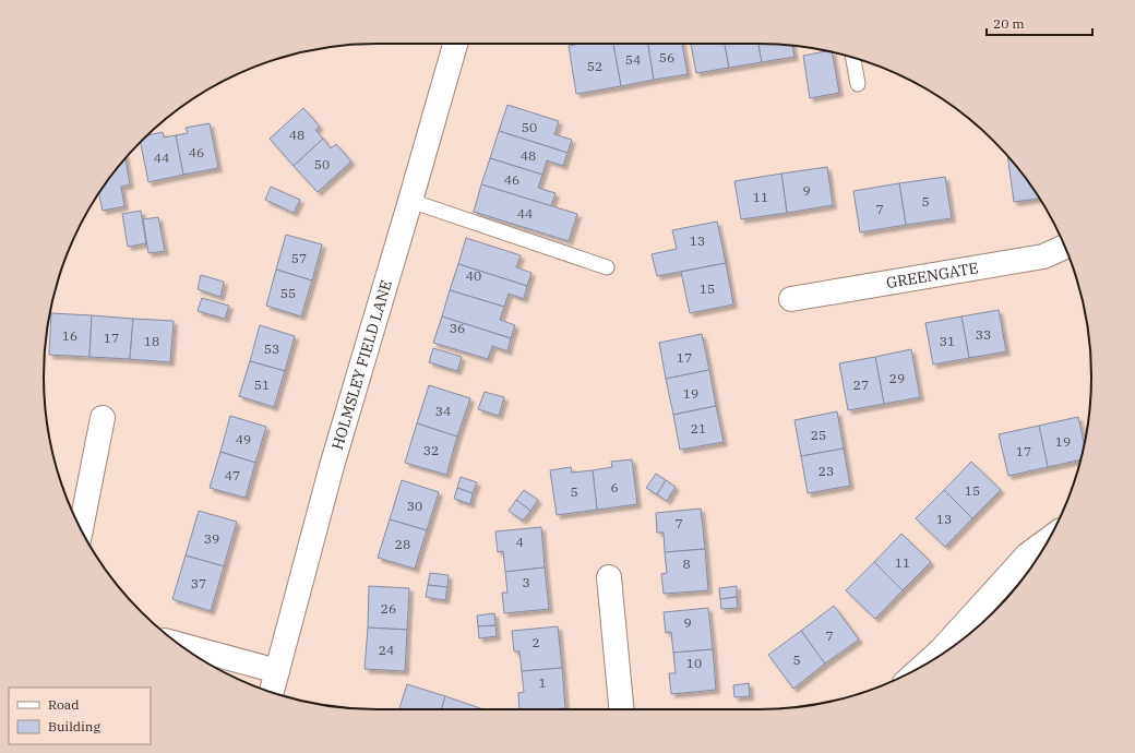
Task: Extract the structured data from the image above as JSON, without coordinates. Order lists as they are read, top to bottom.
{
  "streets": {
    "street": ["GREENGATE", "HOLMSLEY FIELD LANE"]
  },
  "house_numbers": [
    "56",
    "54",
    "52",
    "50",
    "48",
    "46",
    "48",
    "44",
    "50",
    "46",
    "9",
    "11",
    "5",
    "7",
    "44",
    "13",
    "57",
    "40",
    "15",
    "55",
    "36",
    "33",
    "16",
    "17",
    "18",
    "31",
    "53",
    "17",
    "29",
    "51",
    "27",
    "19",
    "34",
    "21",
    "25",
    "49",
    "19",
    "32",
    "17",
    "23",
    "47",
    "6",
    "15",
    "5",
    "30",
    "13",
    "7",
    "39",
    "4",
    "28",
    "11",
    "8",
    "3",
    "37",
    "26",
    "9",
    "7",
    "2",
    "24",
    "5",
    "10",
    "1"
  ],
  "legend": ["Road", "Building"],
  "scale_bar": "20 m"
}
